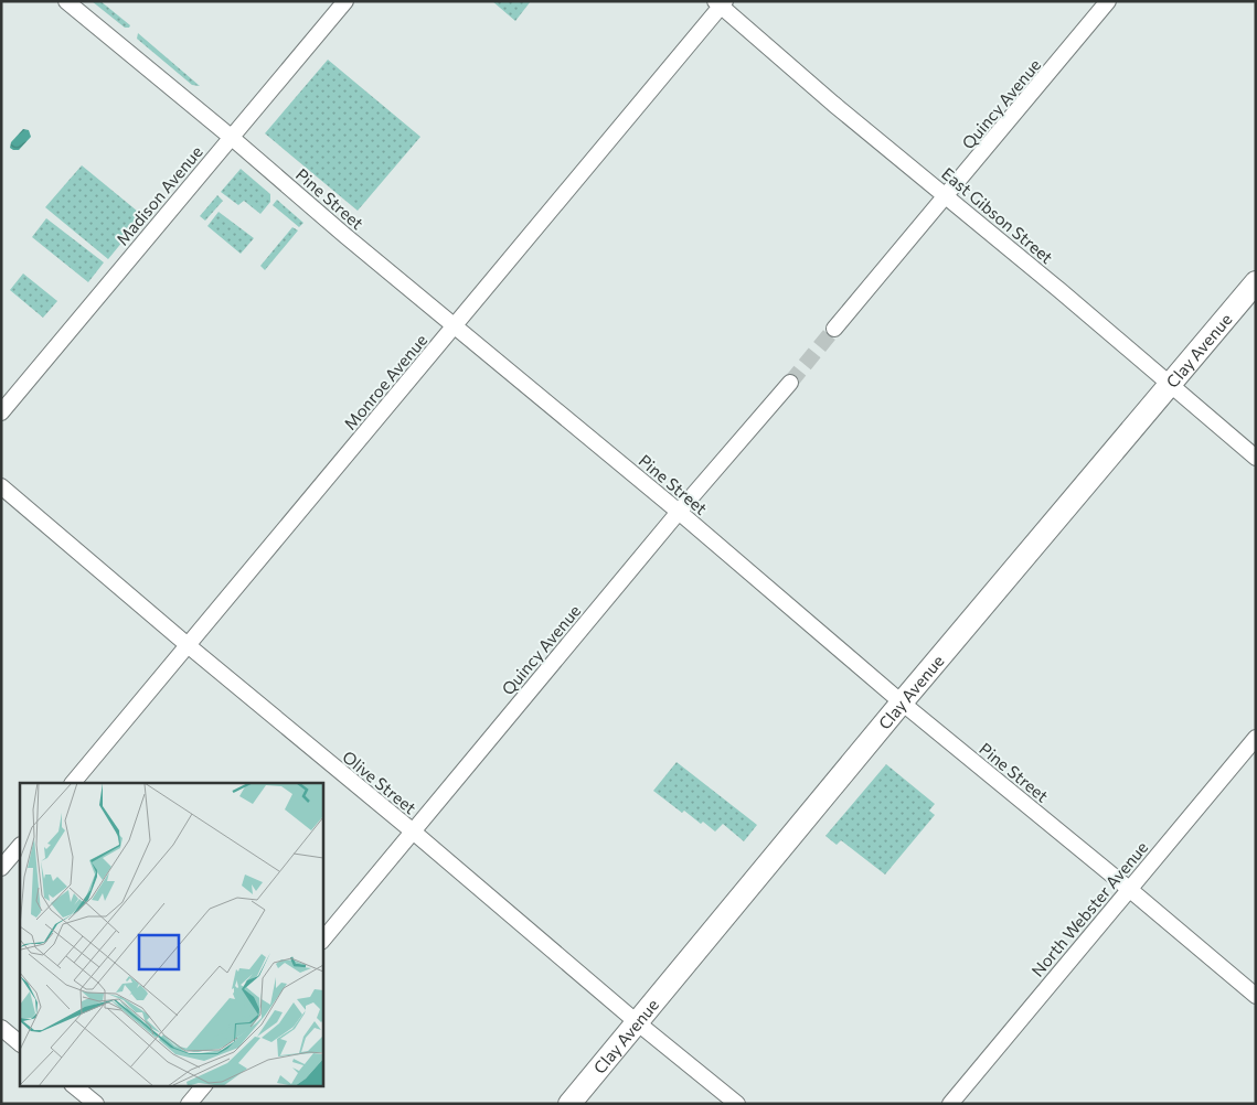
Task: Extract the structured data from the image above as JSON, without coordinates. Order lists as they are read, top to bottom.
{
  "streets": {
    "main road": ["Clay Avenue"],
    "street": [
      "Quincy Avenue",
      "Madison Avenue",
      "Pine Street",
      "East Gibson Street",
      "Monroe Avenue",
      "Olive Street",
      "North Webster Avenue"
    ]
  },
  "crossings": [
    ["Quincy Avenue", "Pine Street"],
    ["Quincy Avenue", "East Gibson Street"],
    ["Quincy Avenue", "Olive Street"],
    ["Madison Avenue", "Pine Street"],
    ["Pine Street", "Clay Avenue"],
    ["Pine Street", "Monroe Avenue"],
    ["Pine Street", "North Webster Avenue"],
    ["East Gibson Street", "Clay Avenue"],
    ["East Gibson Street", "Monroe Avenue"],
    ["Clay Avenue", "Olive Street"],
    ["Monroe Avenue", "Olive Street"]
  ]
}
